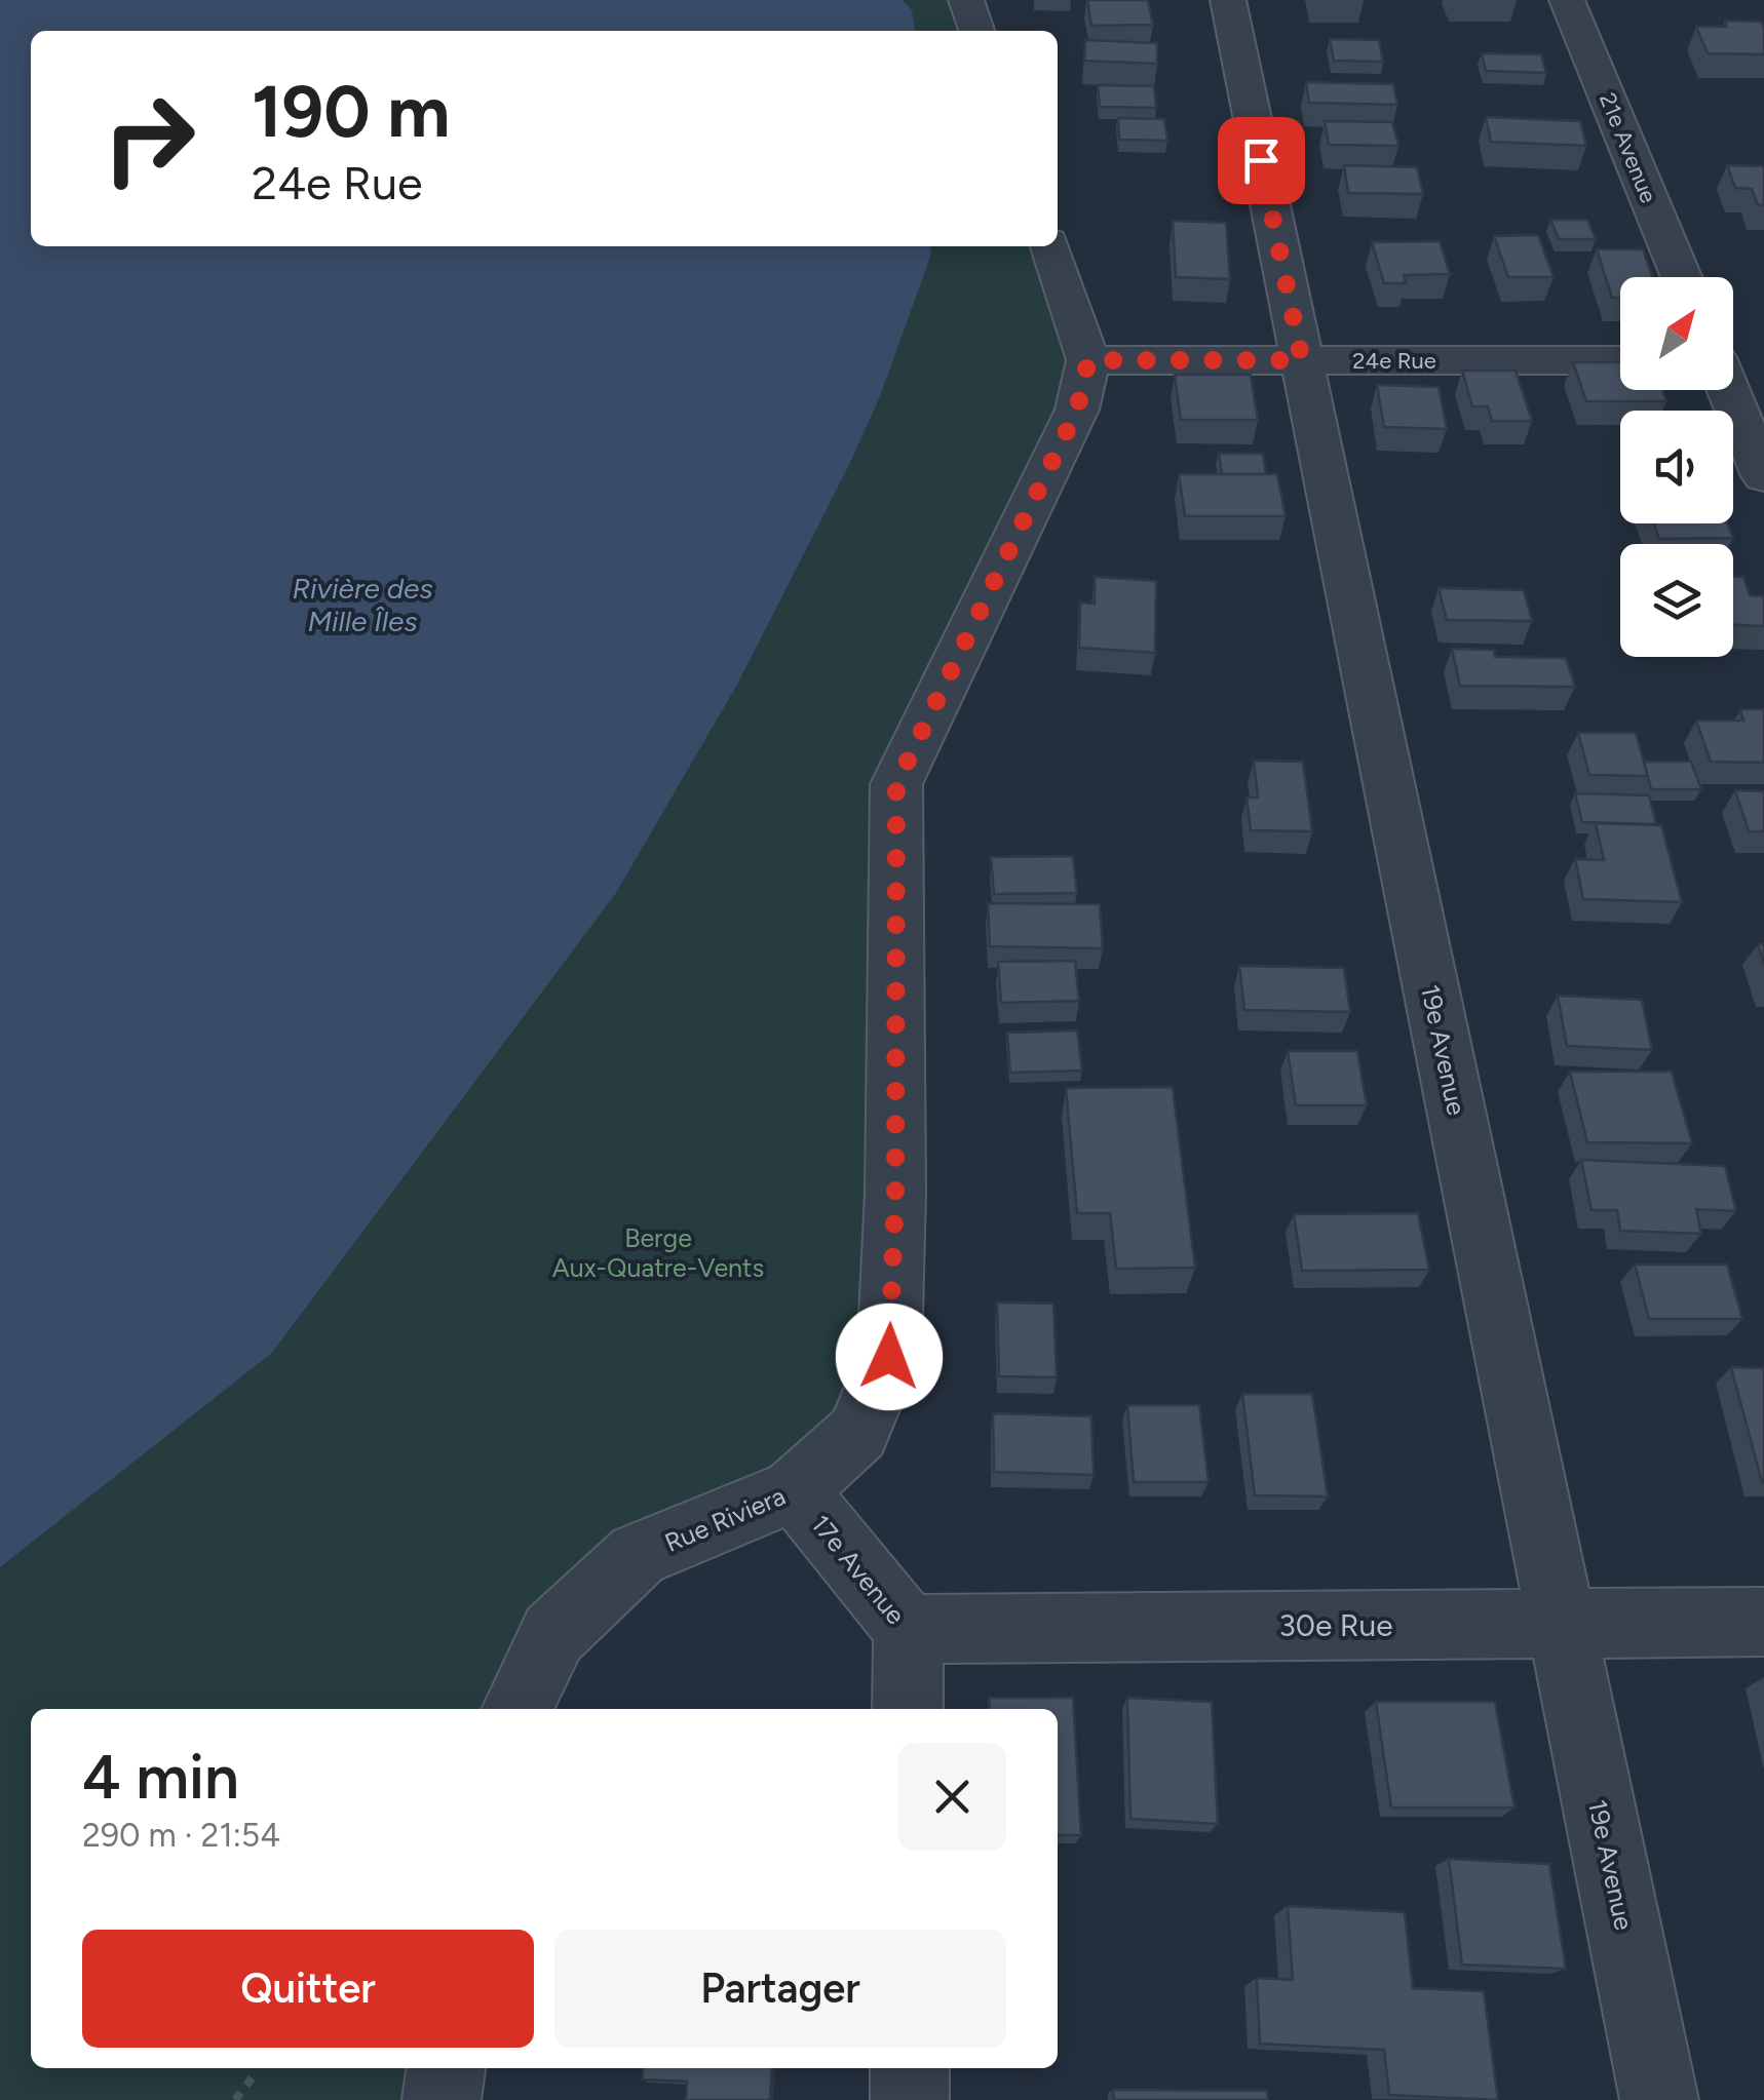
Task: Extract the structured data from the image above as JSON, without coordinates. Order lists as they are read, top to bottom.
{
  "streets": {
    "street": [
      "21e Avenue",
      "24e Rue",
      "19e Avenue",
      "Rue Riviera",
      "17e Avenue",
      "30e Rue"
    ]
  },
  "crossings": [
    ["24e Rue", "19e Avenue"],
    ["24e Rue", "Rue Riviera"],
    ["19e Avenue", "30e Rue"],
    ["Rue Riviera", "17e Avenue"],
    ["17e Avenue", "30e Rue"]
  ],
  "water": ["Rivière des Mille Îles"],
  "parks": ["Berge Aux-Quatre-Vents"],
  "north": "top right",
  "page": {
    "turn": ["190 m", "24e Rue"],
    "heading": ["4 min", "290 m · 21:54"],
    "buttons": ["Quitter", "Partager"]
  }
}
